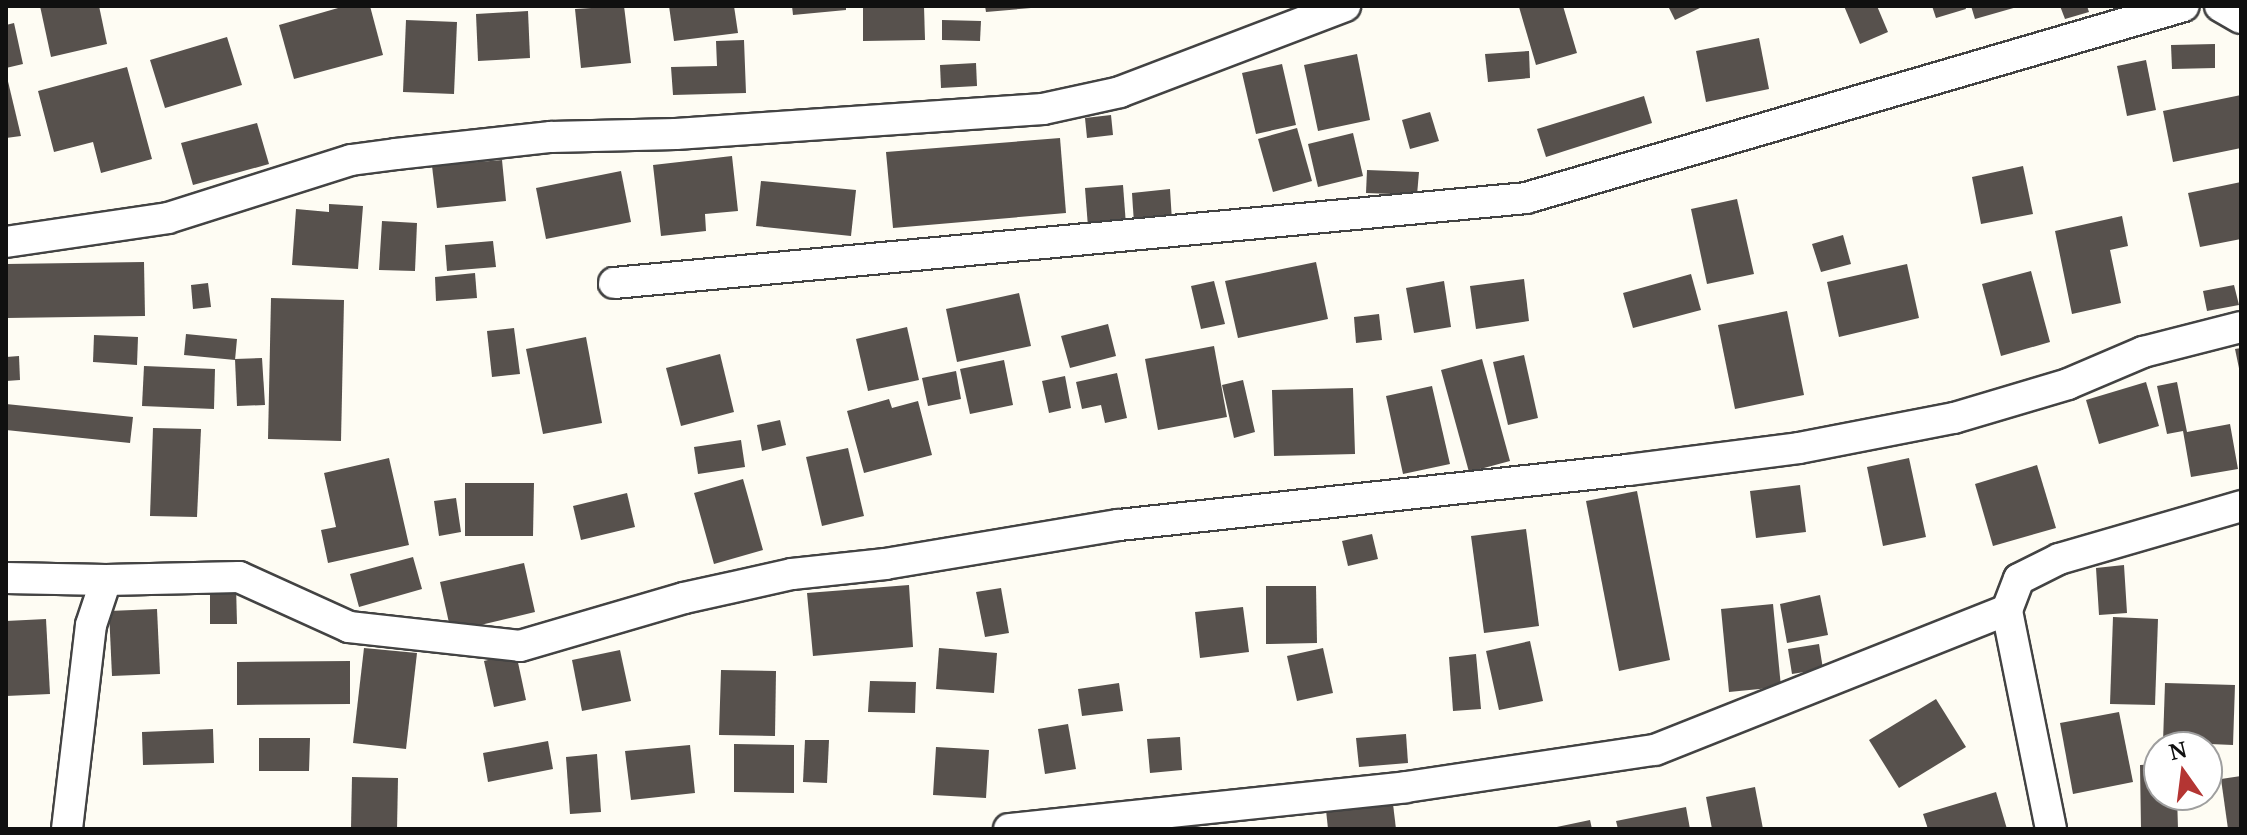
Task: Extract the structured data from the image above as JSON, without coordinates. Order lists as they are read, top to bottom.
{
  "north": "top"
}
